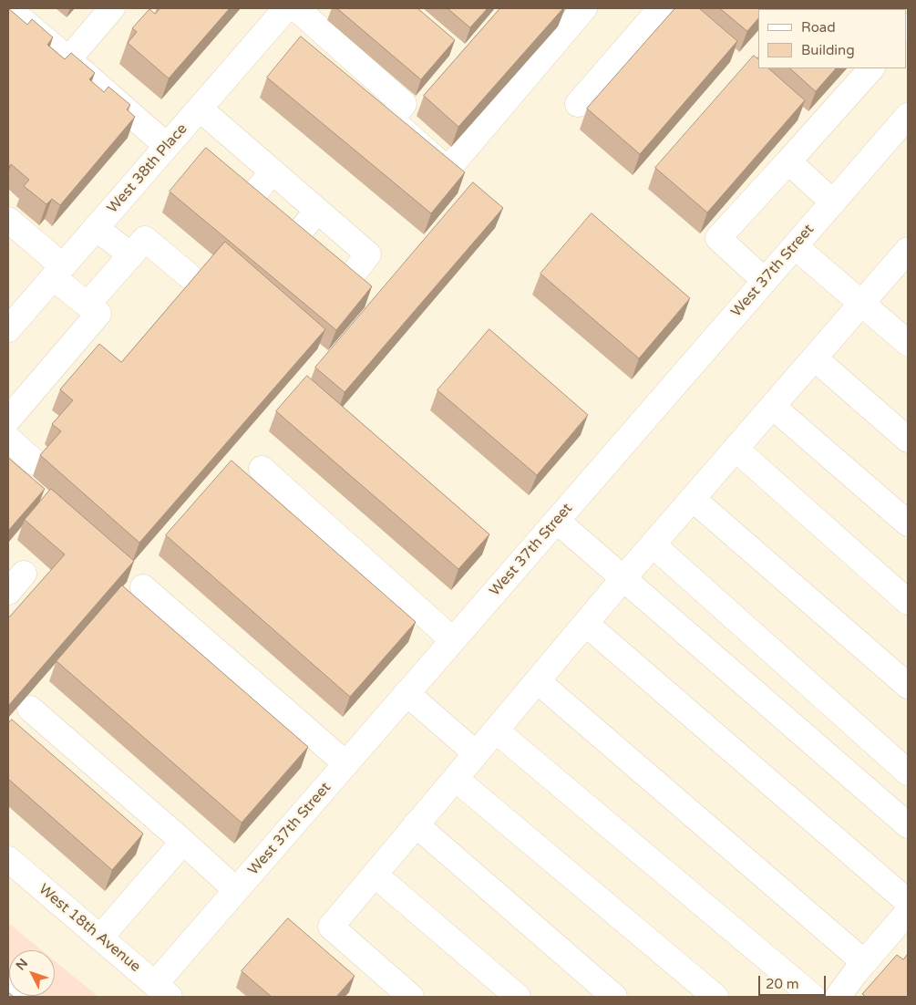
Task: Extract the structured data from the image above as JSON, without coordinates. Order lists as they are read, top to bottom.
{
  "streets": {
    "street": ["West 38th Place", "West 37th Street", "West 18th Avenue"]
  },
  "crossings": [
    ["West 37th Street", "West 18th Avenue"]
  ],
  "legend": ["Road", "Building"],
  "scale_bar": "20 m",
  "north": "top left"
}
